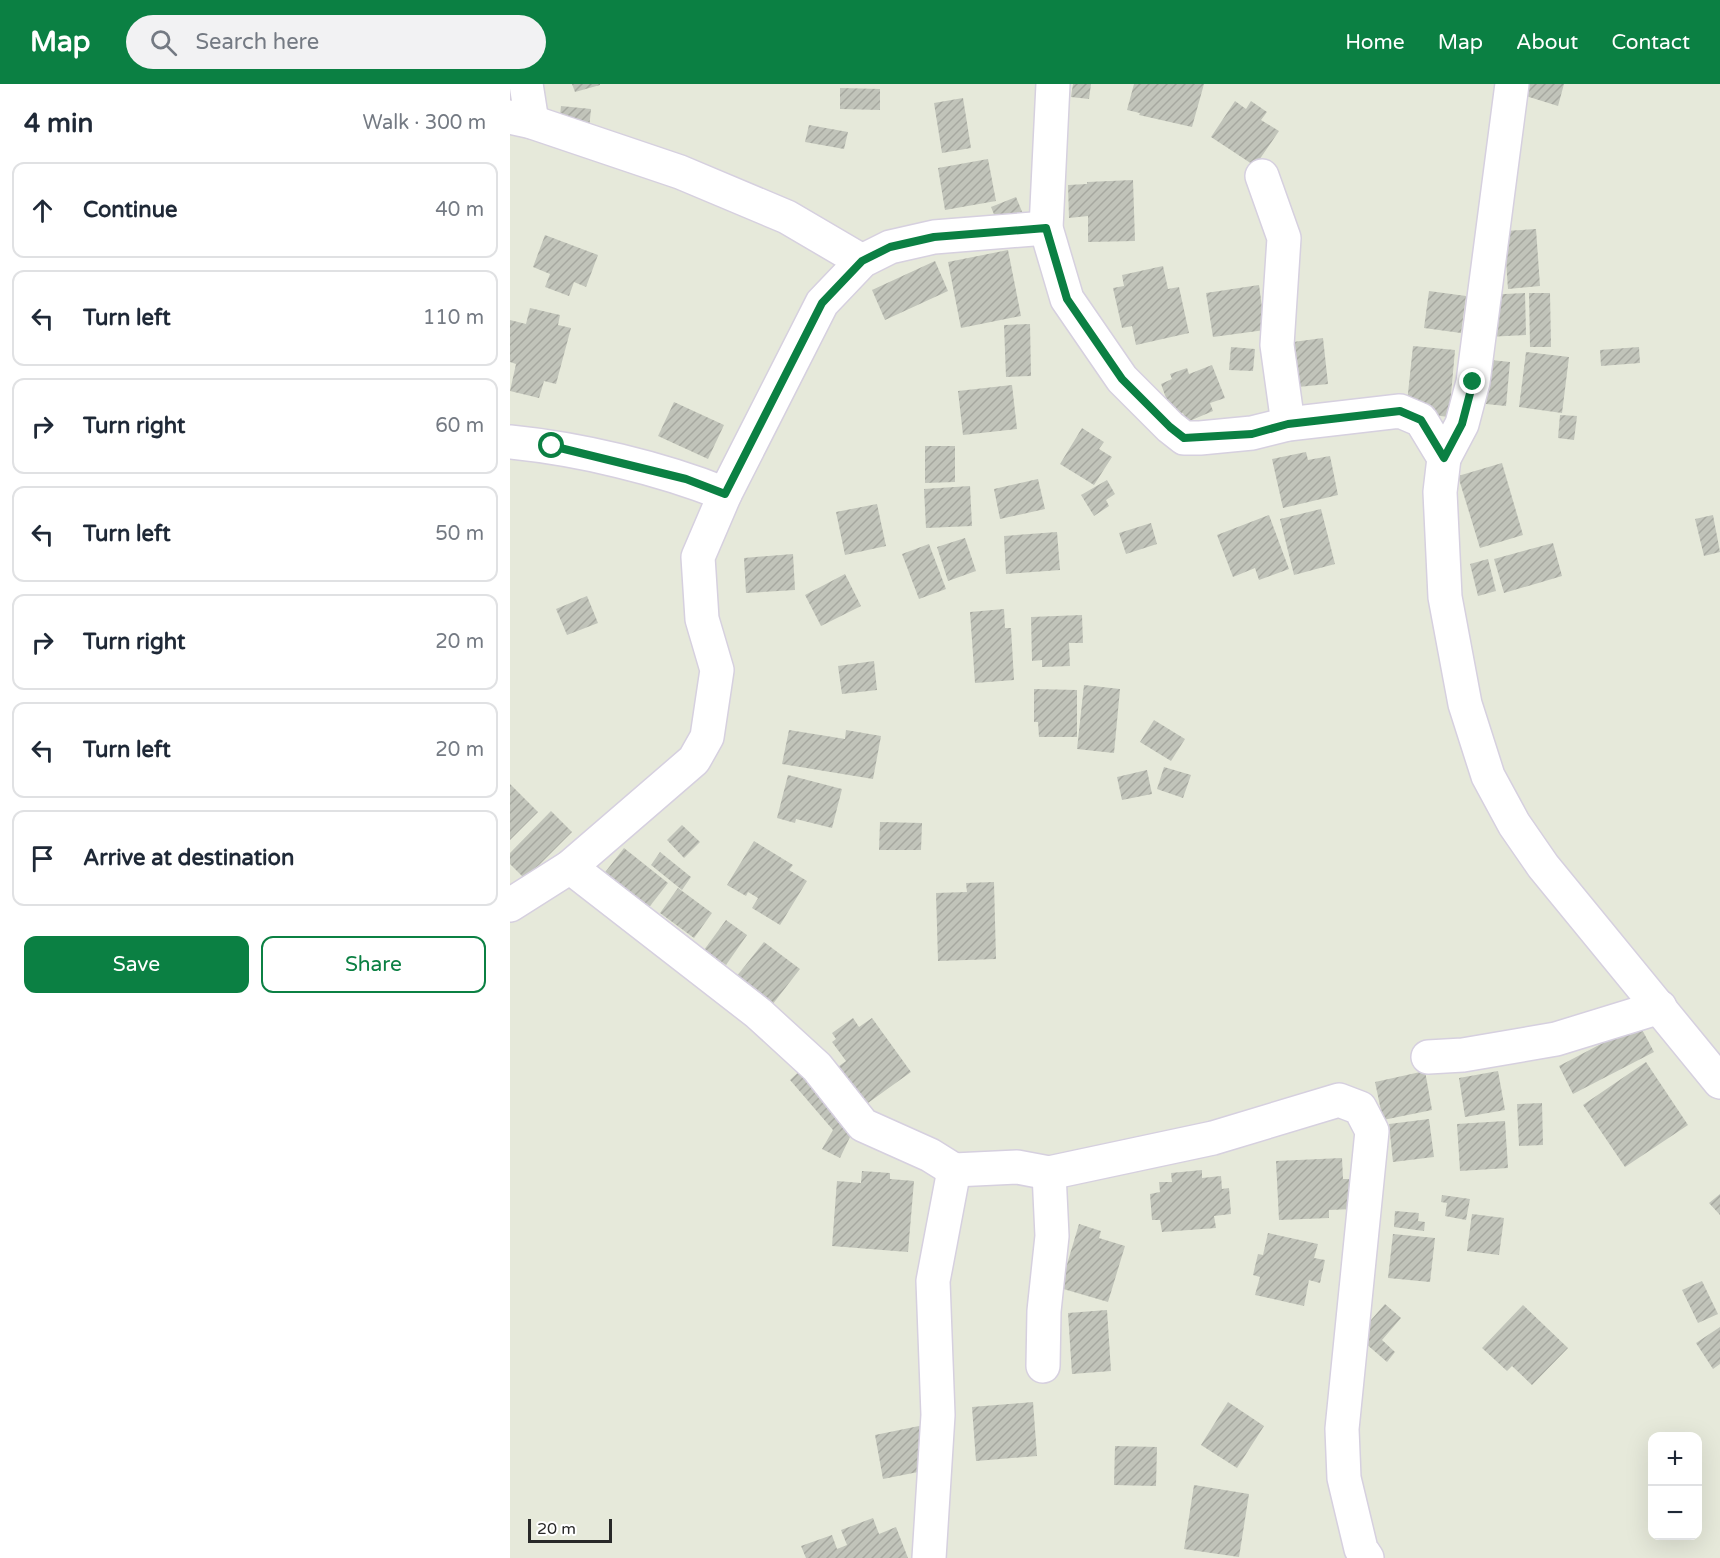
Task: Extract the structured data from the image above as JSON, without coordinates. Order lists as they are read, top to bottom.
{
  "scale_bar": "20 m",
  "page": {
    "header": "Map",
    "search": "Search here",
    "nav": [
      "Home",
      "Map",
      "About",
      "Contact"
    ],
    "heading": ["4 min", "Walk · 300 m"],
    "list": [
      ["Continue", "40 m"],
      ["Turn left", "110 m"],
      ["Turn right", "60 m"],
      ["Turn left", "50 m"],
      ["Turn right", "20 m"],
      ["Turn left", "20 m"],
      "Arrive at destination"
    ],
    "buttons": ["Save", "Share"],
    "map_buttons": ["+", "−"],
    "scale": "20 m"
  }
}
